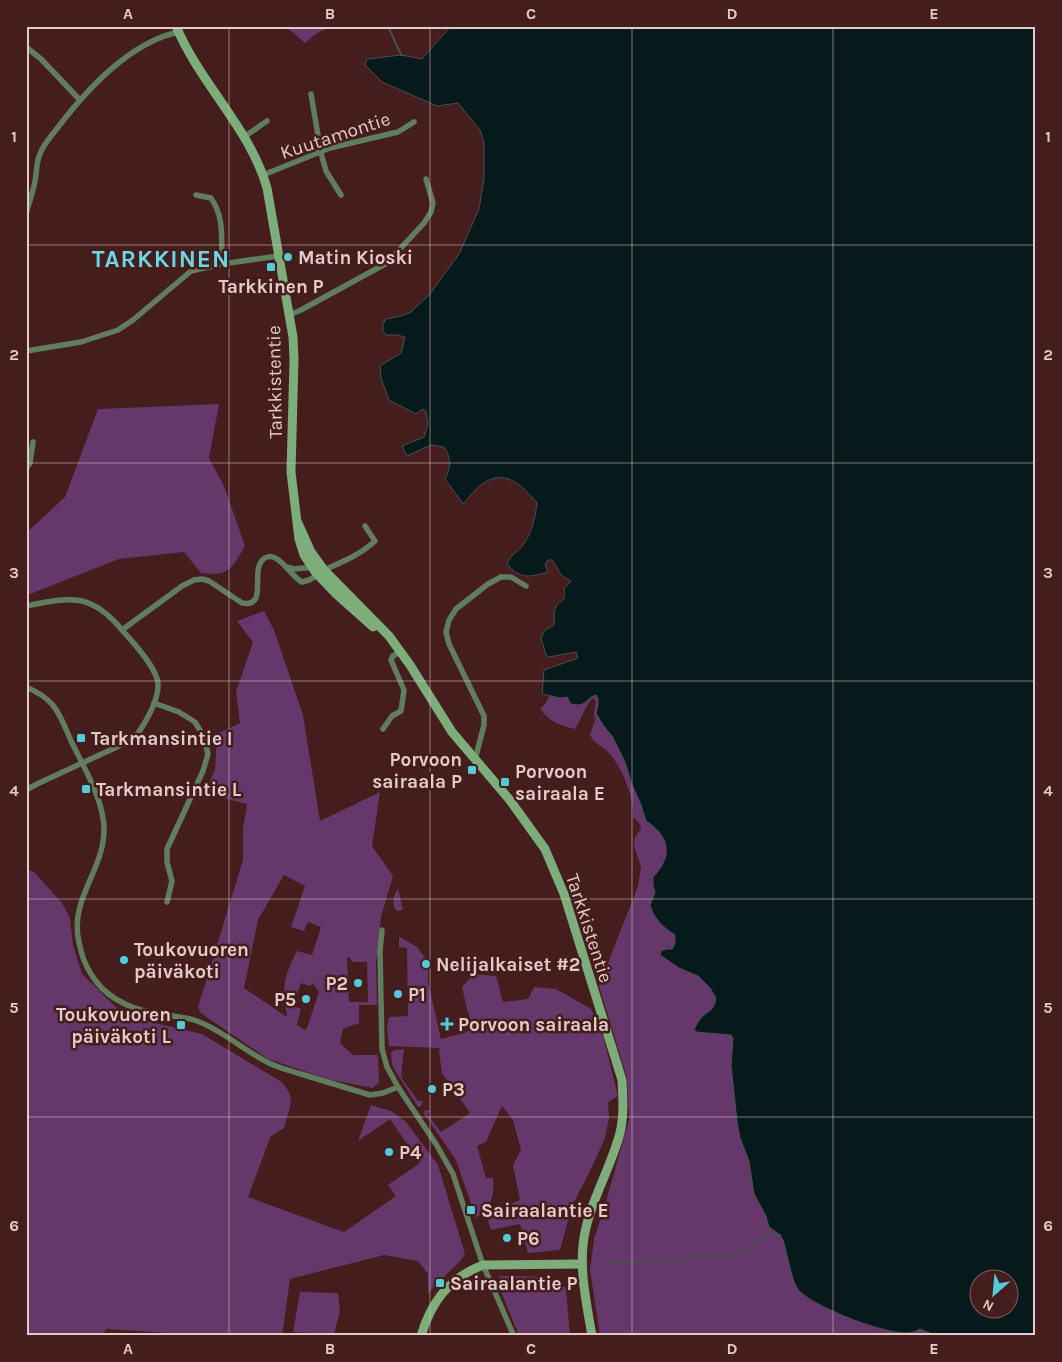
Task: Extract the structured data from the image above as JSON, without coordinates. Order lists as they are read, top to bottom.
{
  "streets": {
    "street": ["Kuutamontie", "Tarkkistentie"]
  },
  "crossings": [
    ["Kuutamontie", "Tarkkistentie"]
  ],
  "districts": ["TARKKINEN"],
  "places": {
    "other": [
      "Matin Kioski",
      "Toukovuoren päiväkoti",
      "Nelijalkaiset #2",
      "P2",
      "P1",
      "P5",
      "P3",
      "P4",
      "P6"
    ],
    "transit": [
      "Tarkkinen P",
      "Tarkmansintie I",
      "Porvoon sairaala P",
      "Porvoon sairaala E",
      "Tarkmansintie L",
      "Toukovuoren päiväkoti L",
      "Sairaalantie E",
      "Sairaalantie P"
    ],
    "health": ["Porvoon sairaala"]
  },
  "north": "bottom left",
  "grid": {
    "columns": [
      "A",
      "B",
      "C",
      "D",
      "E"
    ],
    "rows": [
      "1",
      "2",
      "3",
      "4",
      "5",
      "6"
    ]
  }
}
